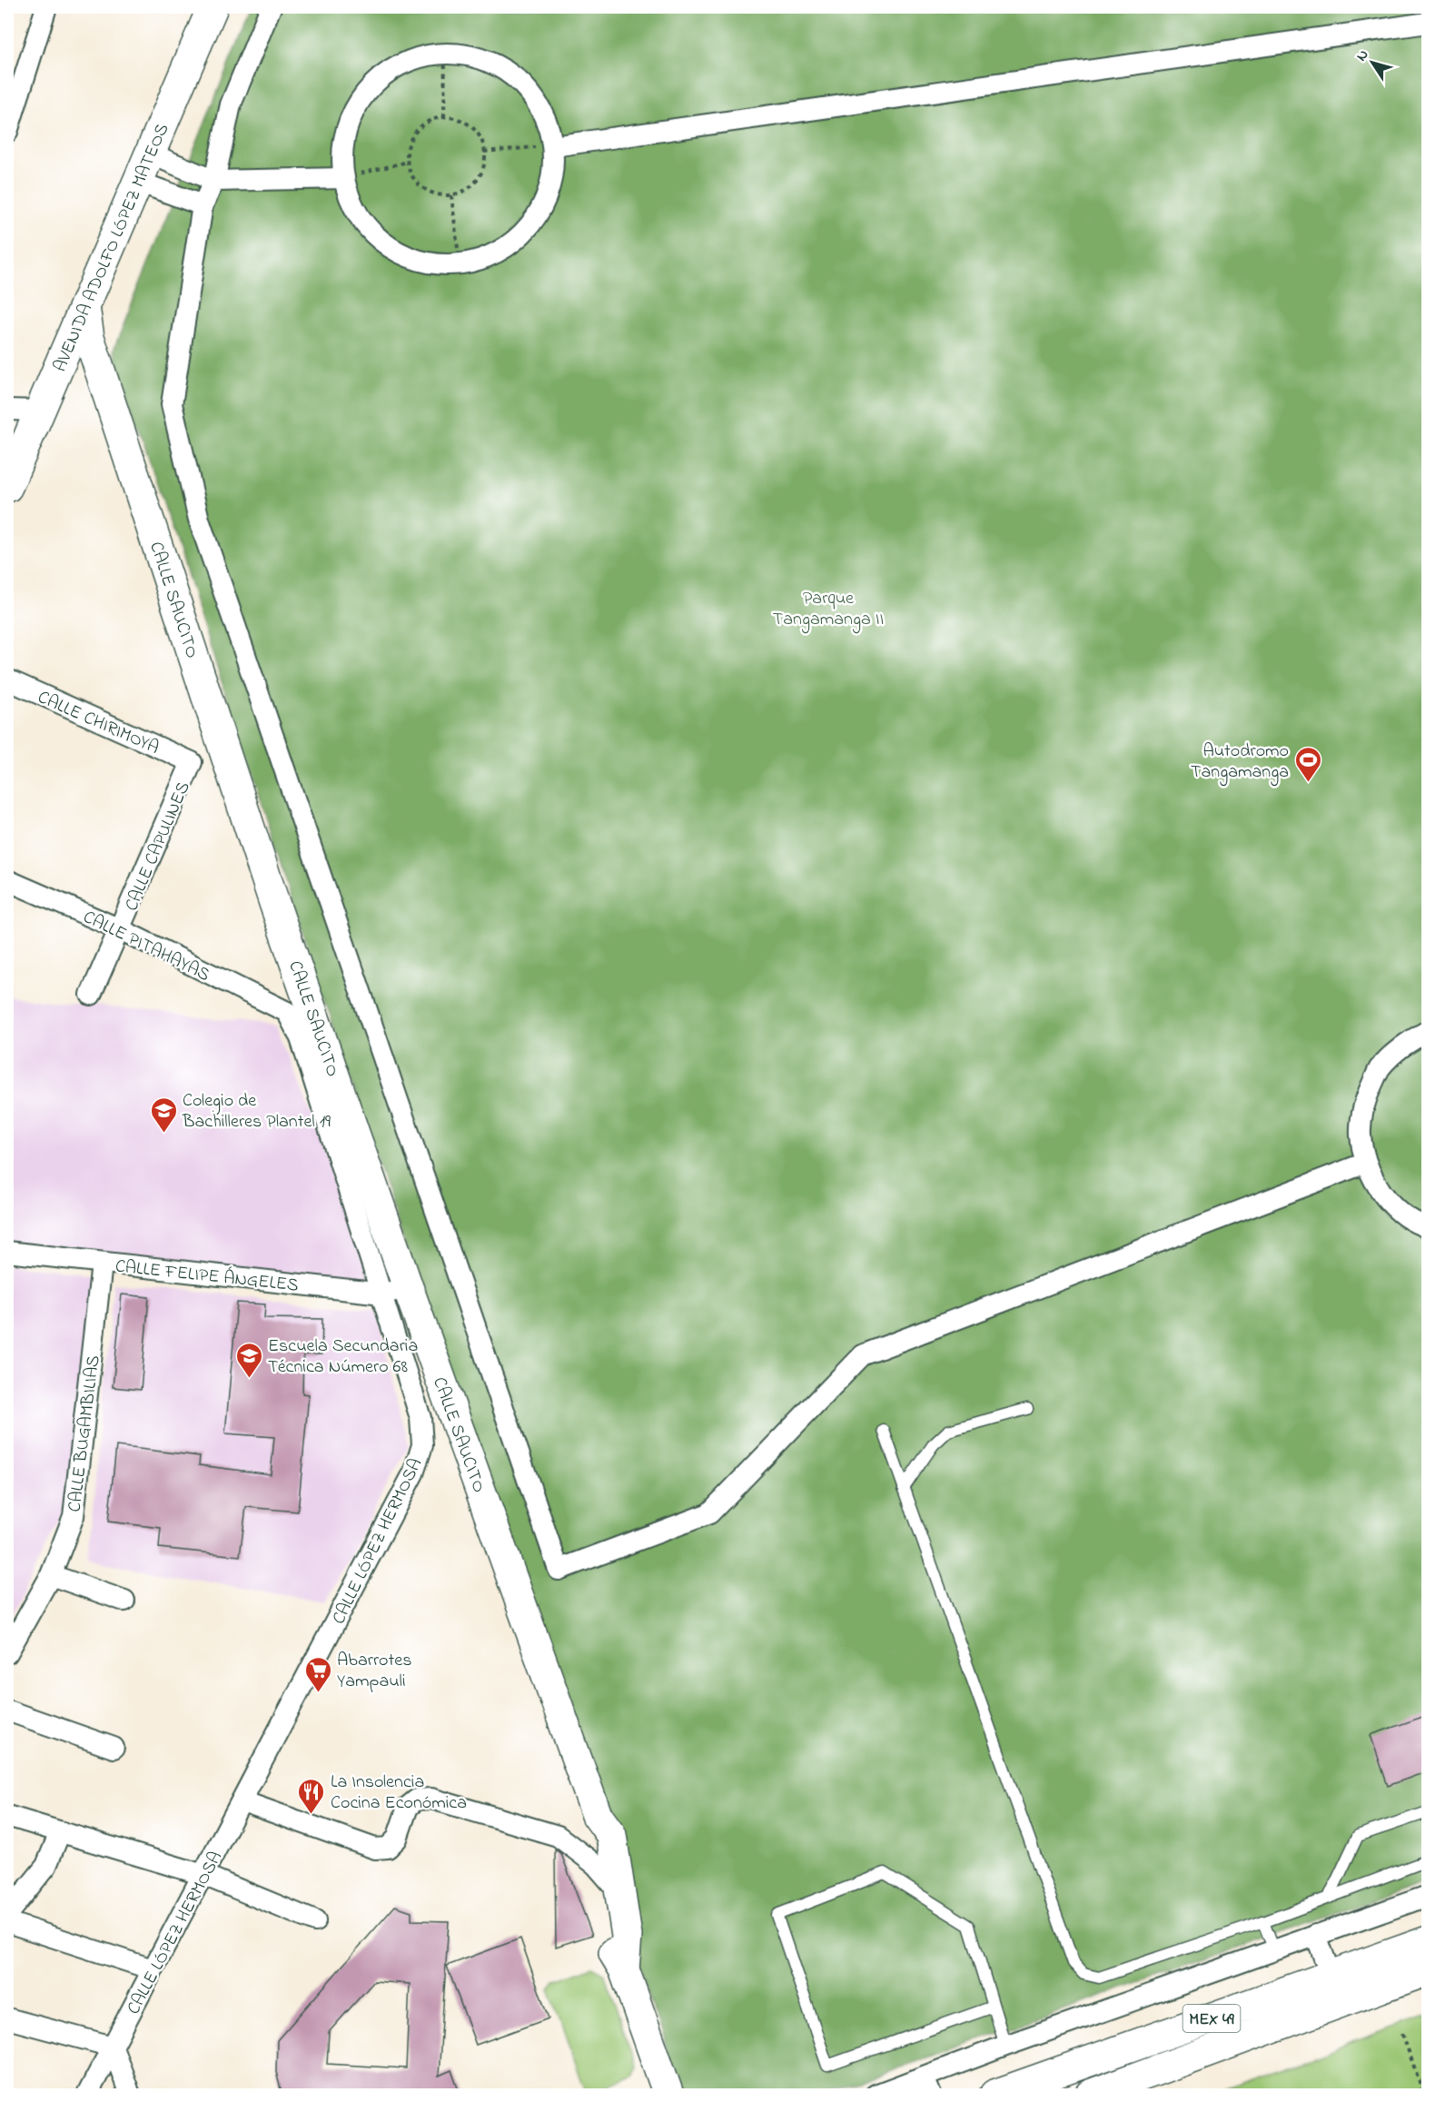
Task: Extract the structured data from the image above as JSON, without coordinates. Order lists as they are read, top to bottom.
{
  "streets": {
    "street": [
      "AVENIDA ADOLFO LÓPEZ MATEOS",
      "CALLE SAUCITO",
      "CALLE CHIRIMOYA",
      "CALLE CAPULINES",
      "CALLE PITAHAYAS",
      "CALLE FELIPE ÁNGELES",
      "CALLE BUGAMBILIAS",
      "CALLE LÓPEZ HERMOSA",
      "MEX 49"
    ]
  },
  "crossings": [
    ["AVENIDA ADOLFO LÓPEZ MATEOS", "CALLE SAUCITO"],
    ["CALLE SAUCITO", "CALLE FELIPE ÁNGELES"],
    ["CALLE SAUCITO", "CALLE LÓPEZ HERMOSA"],
    ["CALLE CHIRIMOYA", "CALLE CAPULINES"],
    ["CALLE CAPULINES", "CALLE PITAHAYAS"],
    ["CALLE PITAHAYAS", "CALLE LÓPEZ HERMOSA"],
    ["CALLE FELIPE ÁNGELES", "CALLE BUGAMBILIAS"],
    ["CALLE FELIPE ÁNGELES", "CALLE LÓPEZ HERMOSA"]
  ],
  "parks": ["Parque Tangamanga II"],
  "places": {
    "sports": ["Autodromo Tangamanga"],
    "school or university": ["Colegio de Bachilleres Plantel 19", "Escuela Secundaria Técnica Número 68"],
    "supermarket": ["Abarrotes Yampauli"],
    "restaurant": ["La Insolencia Cocina Económica"]
  },
  "north": "top left"
}
